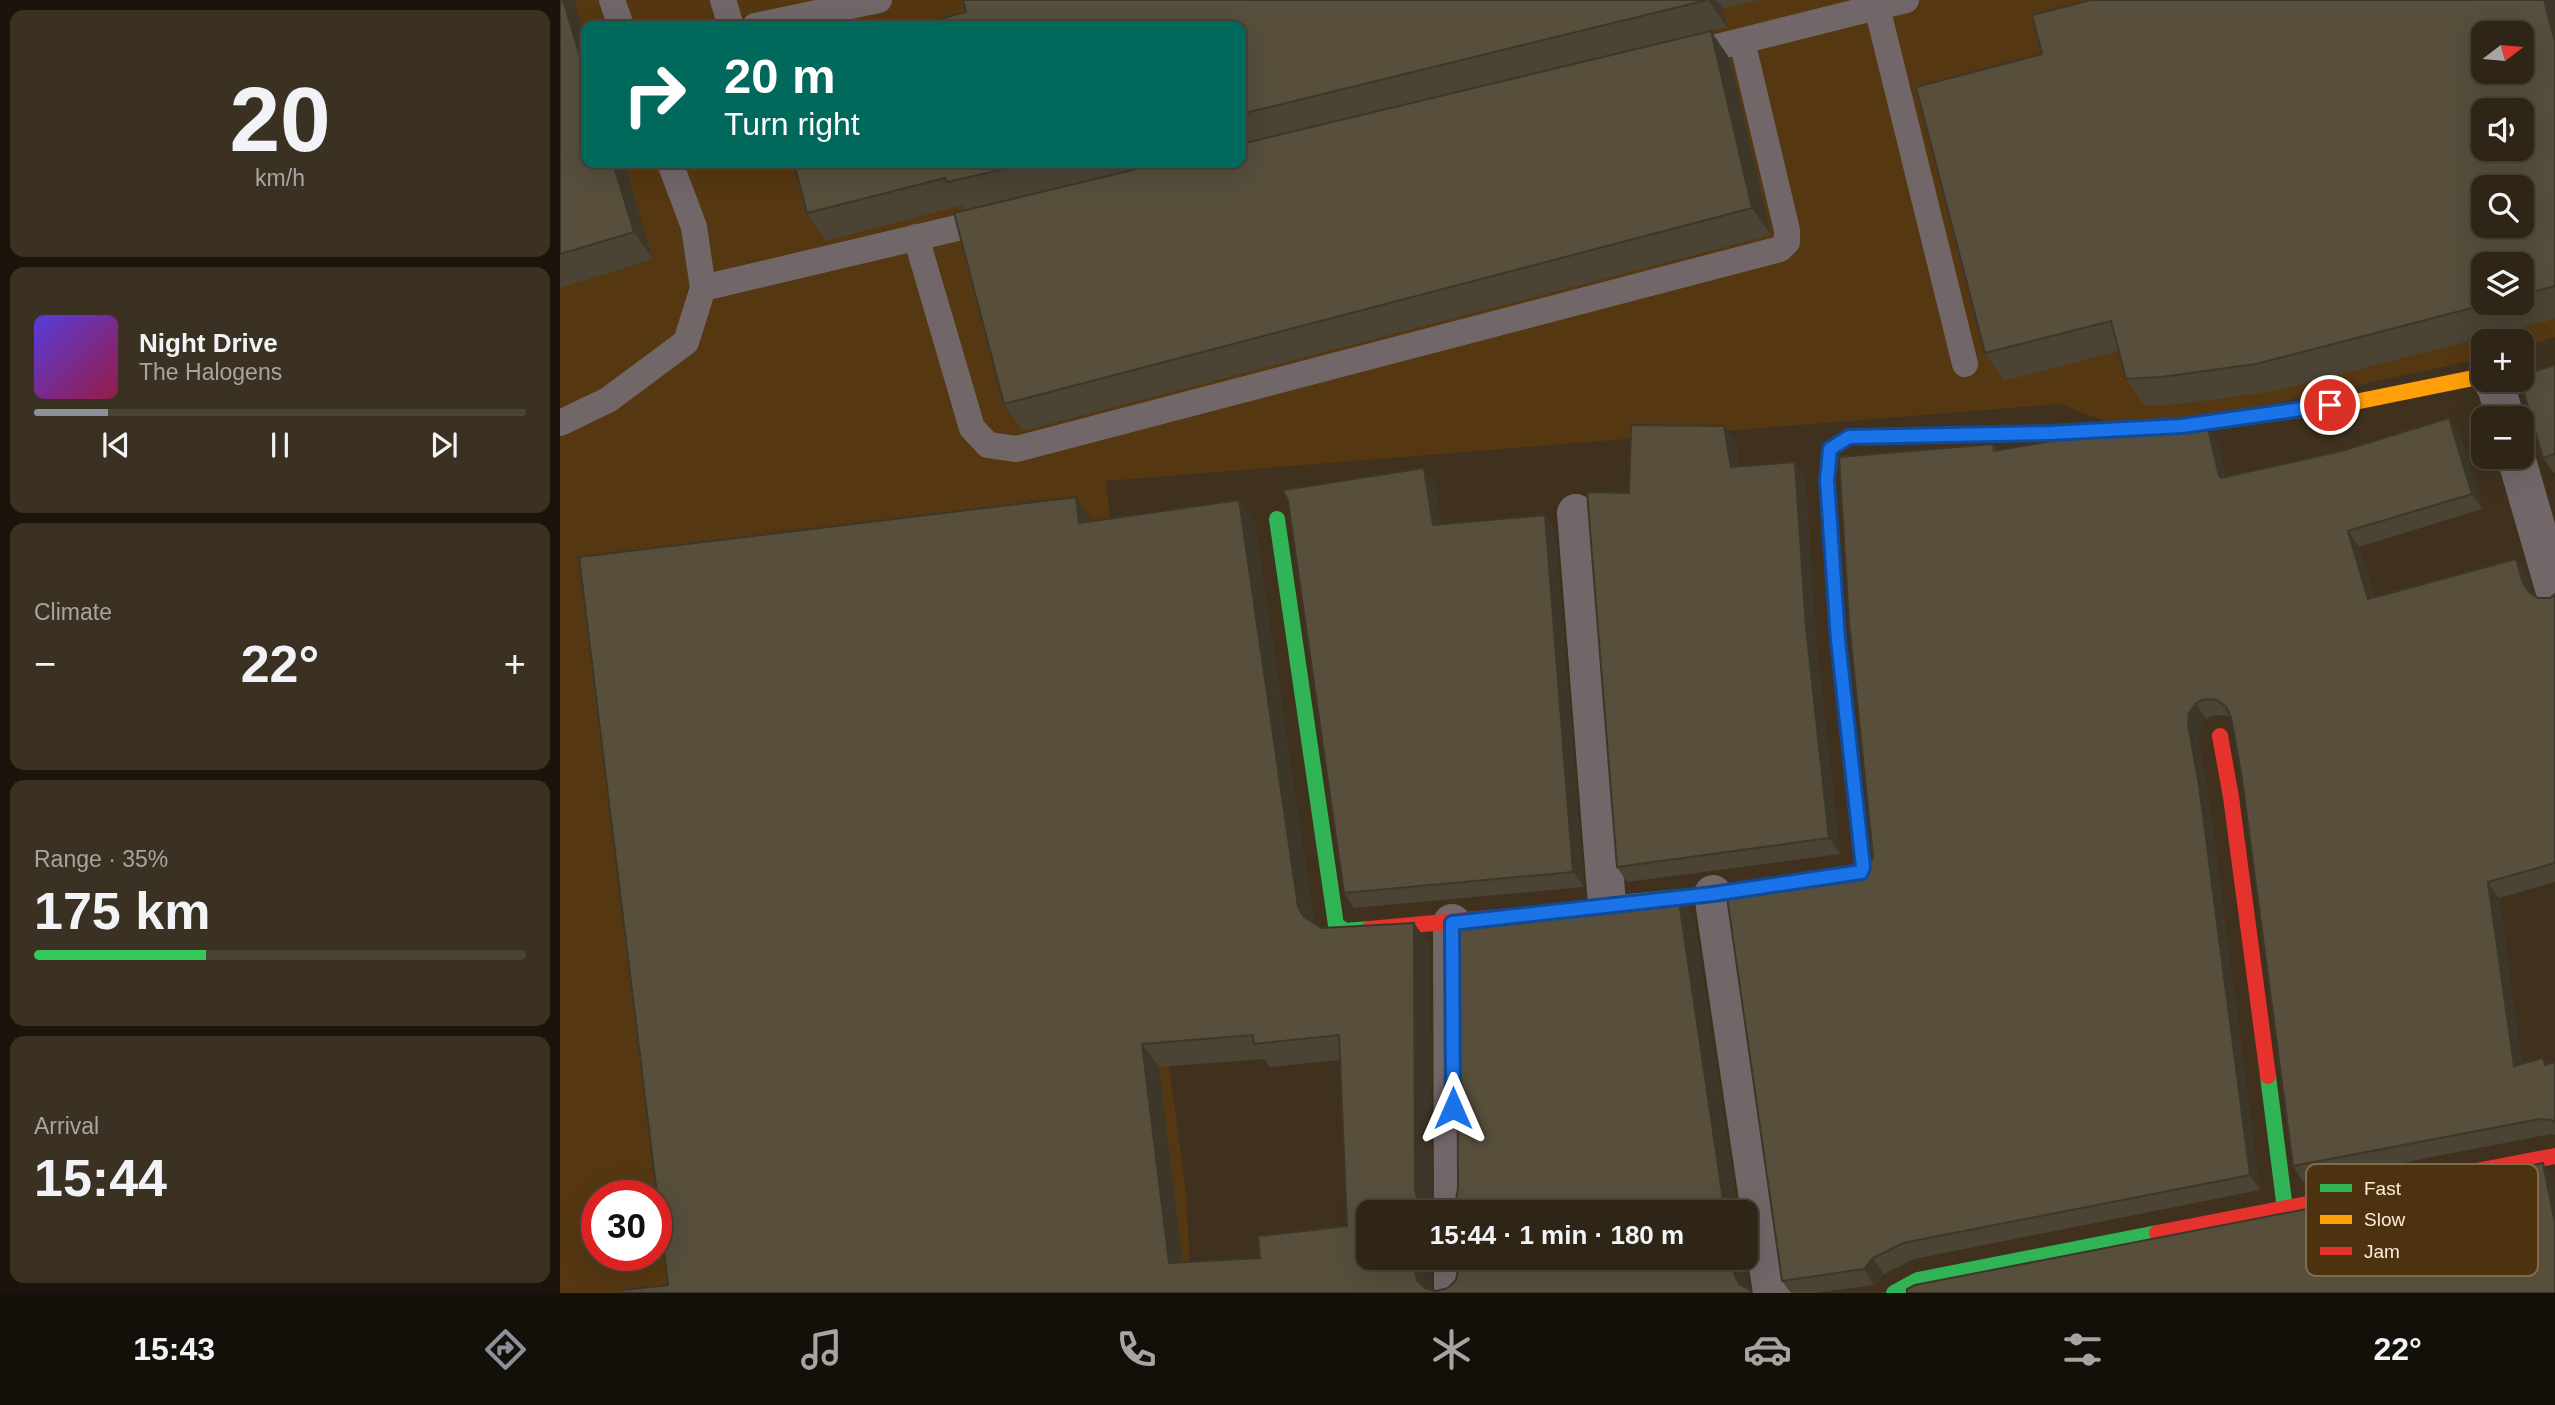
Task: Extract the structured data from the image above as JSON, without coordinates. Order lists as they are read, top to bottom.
{
  "legend": ["Fast", "Slow", "Jam"],
  "north": "right",
  "page": {
    "tile": [
      ["20", "km/h"],
      "Climate",
      ["Range · 35%", "175 km"],
      ["Arrival", "15:44"]
    ],
    "map_buttons": ["+", "−"],
    "turn": ["20 m", "Turn right"],
    "song": ["Night Drive", "The Halogens"],
    "heat": ["−", "22°", "+"],
    "limit": "30",
    "trip": "15:44 · 1 min · 180 m",
    "tabs": ["15:43", "22°"]
  }
}
